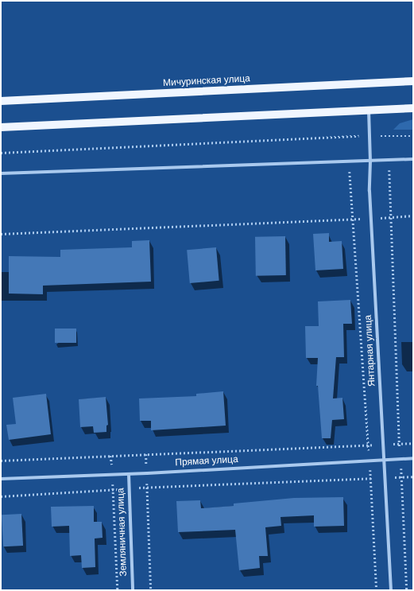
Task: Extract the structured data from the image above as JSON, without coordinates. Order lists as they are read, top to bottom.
{
  "streets": {
    "main road": ["Мичуринская улица"],
    "street": ["Янтарная улица", "Прямая улица", "Земляничная улица"]
  },
  "crossings": [
    ["Янтарная улица", "Прямая улица"],
    ["Прямая улица", "Земляничная улица"]
  ]
}
